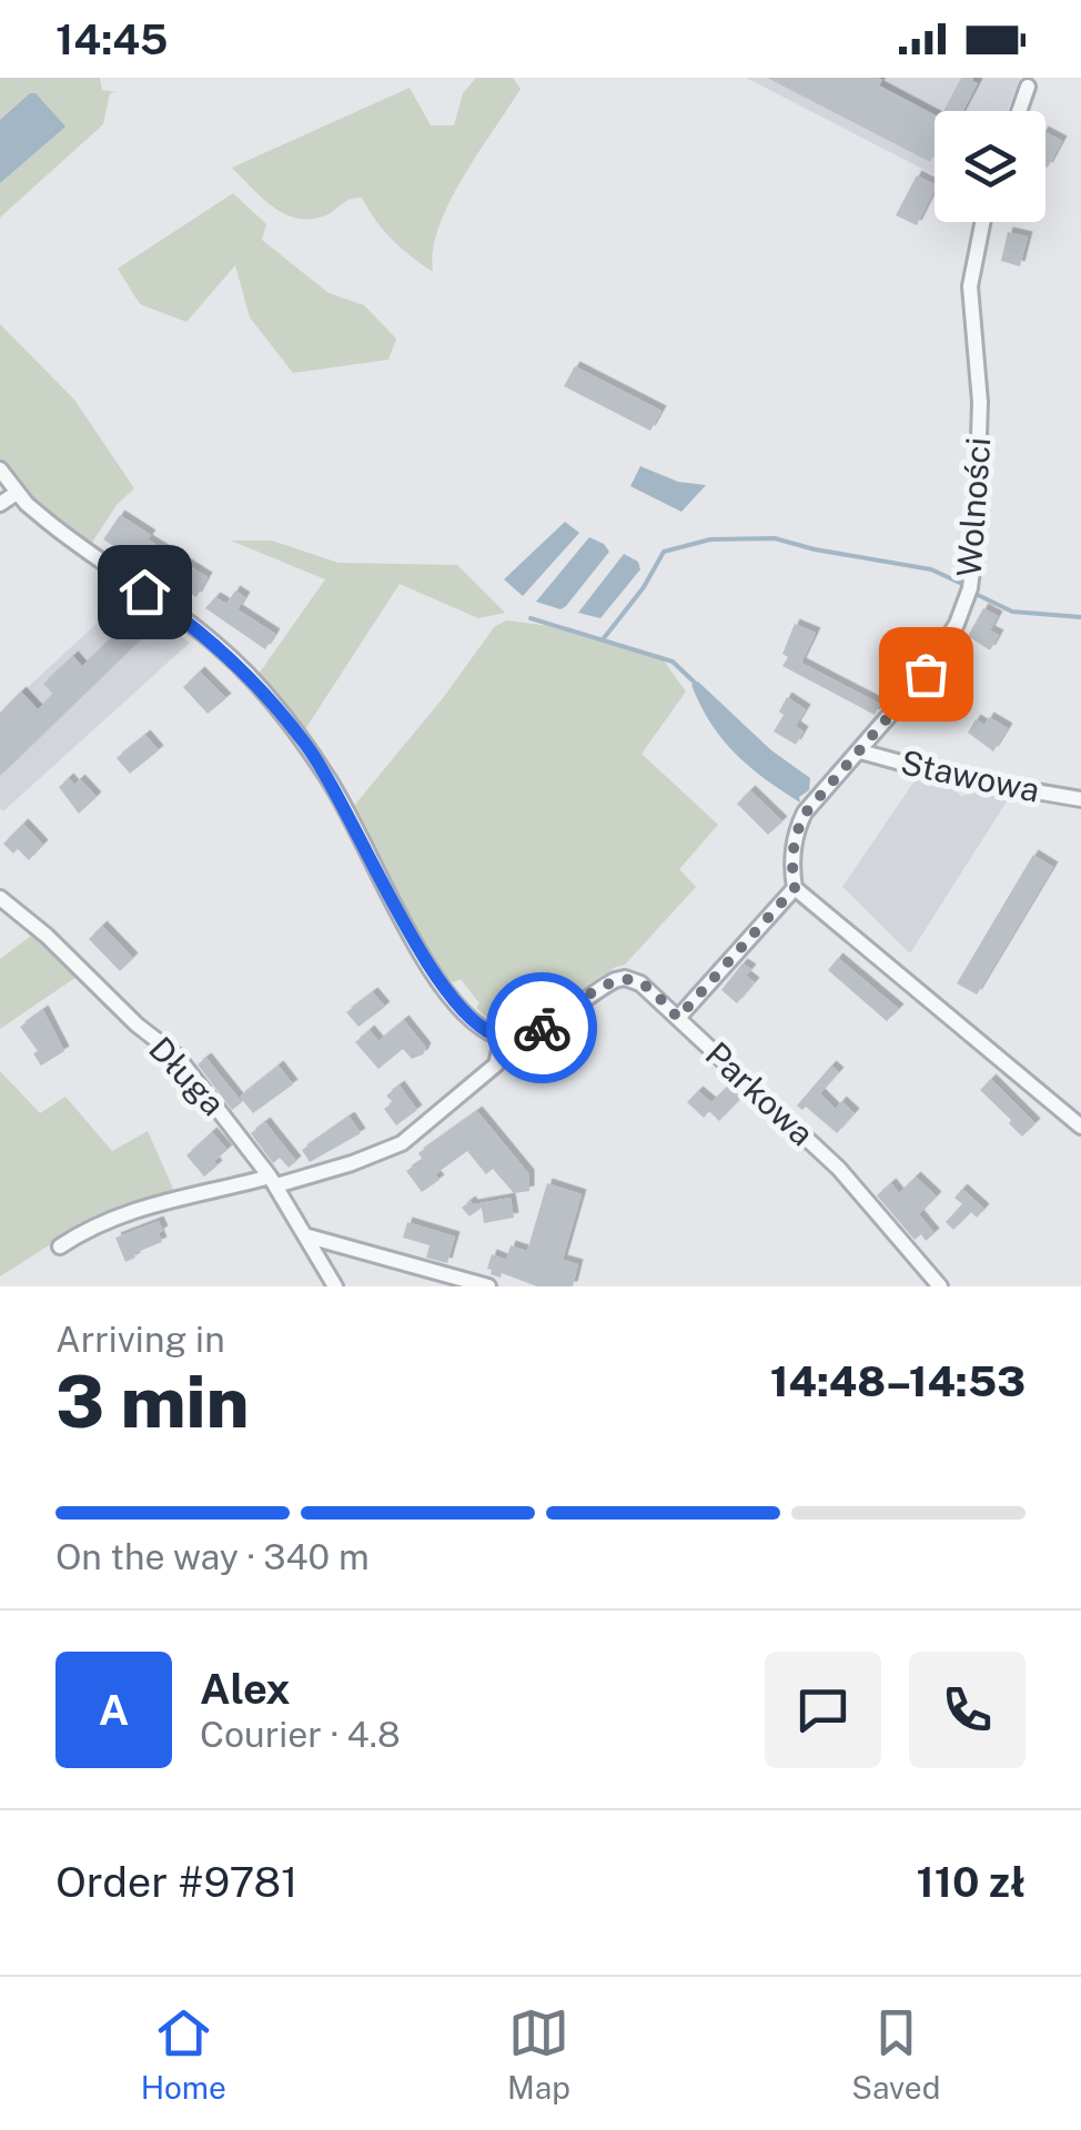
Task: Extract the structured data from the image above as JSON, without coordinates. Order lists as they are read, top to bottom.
{
  "streets": {
    "street": [
      "Wolności",
      "Stawowa",
      "Długa",
      "Parkowa"
    ]
  },
  "crossings": [
    ["Wolności", "Stawowa"]
  ],
  "page": {
    "status": "14:45",
    "heading": ["3 min", "Arriving in", "14:48–14:53"],
    "panel": [
      "Alex",
      "Courier · 4.8",
      "Order #9781",
      "110 zł"
    ],
    "bar": "On the way · 340 m",
    "round": "A",
    "tabs": ["Home", "Map", "Saved"]
  }
}
